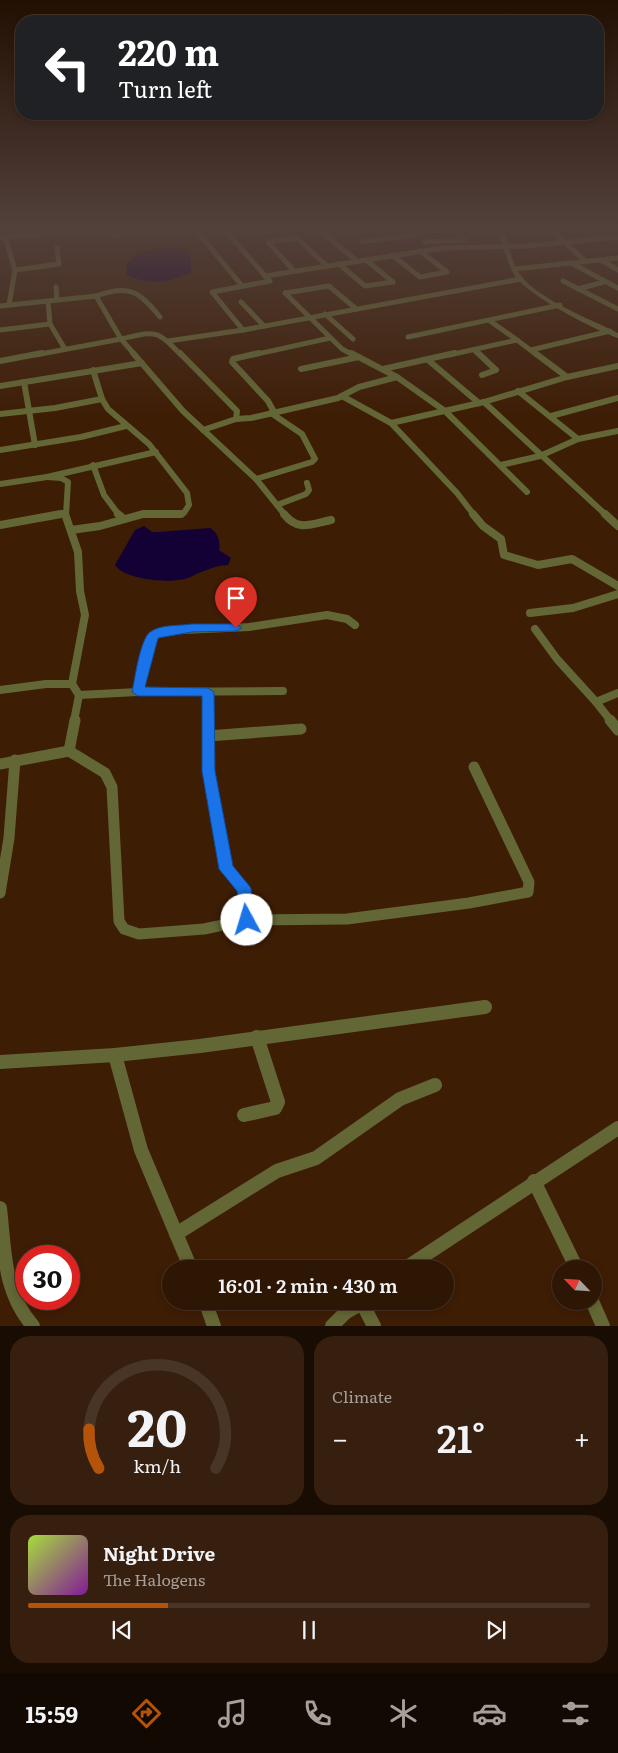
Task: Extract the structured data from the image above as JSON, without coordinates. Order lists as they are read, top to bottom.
{
  "north": "top left",
  "page": {
    "turn": ["220 m", "Turn left"],
    "limit": "30",
    "trip": "16:01 · 2 min · 430 m",
    "tile": "Climate",
    "heat": ["−", "21°", "+"],
    "song": ["Night Drive", "The Halogens"],
    "tabs": "15:59",
    "gauge": ["20", "km/h"]
  }
}
